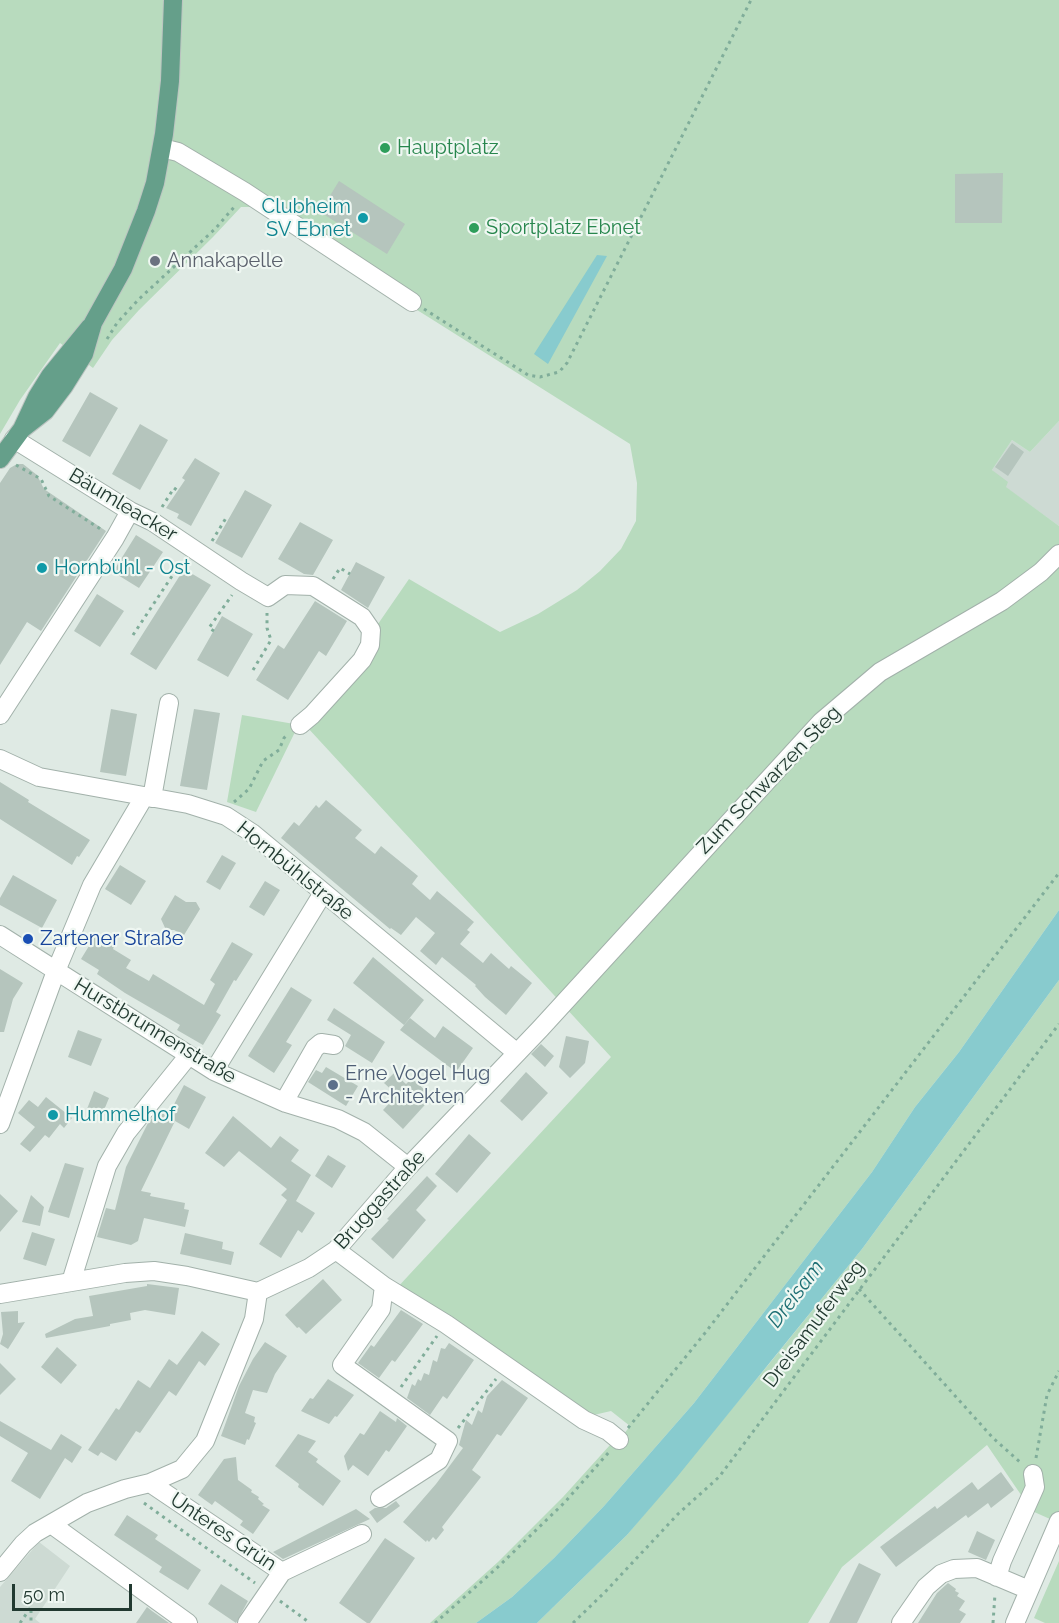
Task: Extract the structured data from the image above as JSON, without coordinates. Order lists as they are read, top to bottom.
{
  "streets": {
    "street": [
      "Bäumleacker",
      "Zum Schwarzen Steg",
      "Hornbühlstraße",
      "Hurstbrunnenstraße",
      "Bruggastraße",
      "Unteres Grün"
    ],
    "path": ["Dreisamuferweg"]
  },
  "crossings": [
    ["Zum Schwarzen Steg", "Hornbühlstraße"],
    ["Zum Schwarzen Steg", "Bruggastraße"],
    ["Hornbühlstraße", "Bruggastraße"],
    ["Hurstbrunnenstraße", "Bruggastraße"],
    ["Bruggastraße", "Unteres Grün"]
  ],
  "water": ["Dreisam"],
  "places": [
    "Hauptplatz",
    "Clubheim SV Ebnet",
    "Sportplatz Ebnet",
    "Annakapelle",
    "Hornbühl - Ost",
    "Zartener Straße",
    "Erne Vogel Hug - Architekten",
    "Hummelhof"
  ],
  "scale_bar": "50 m"
}
